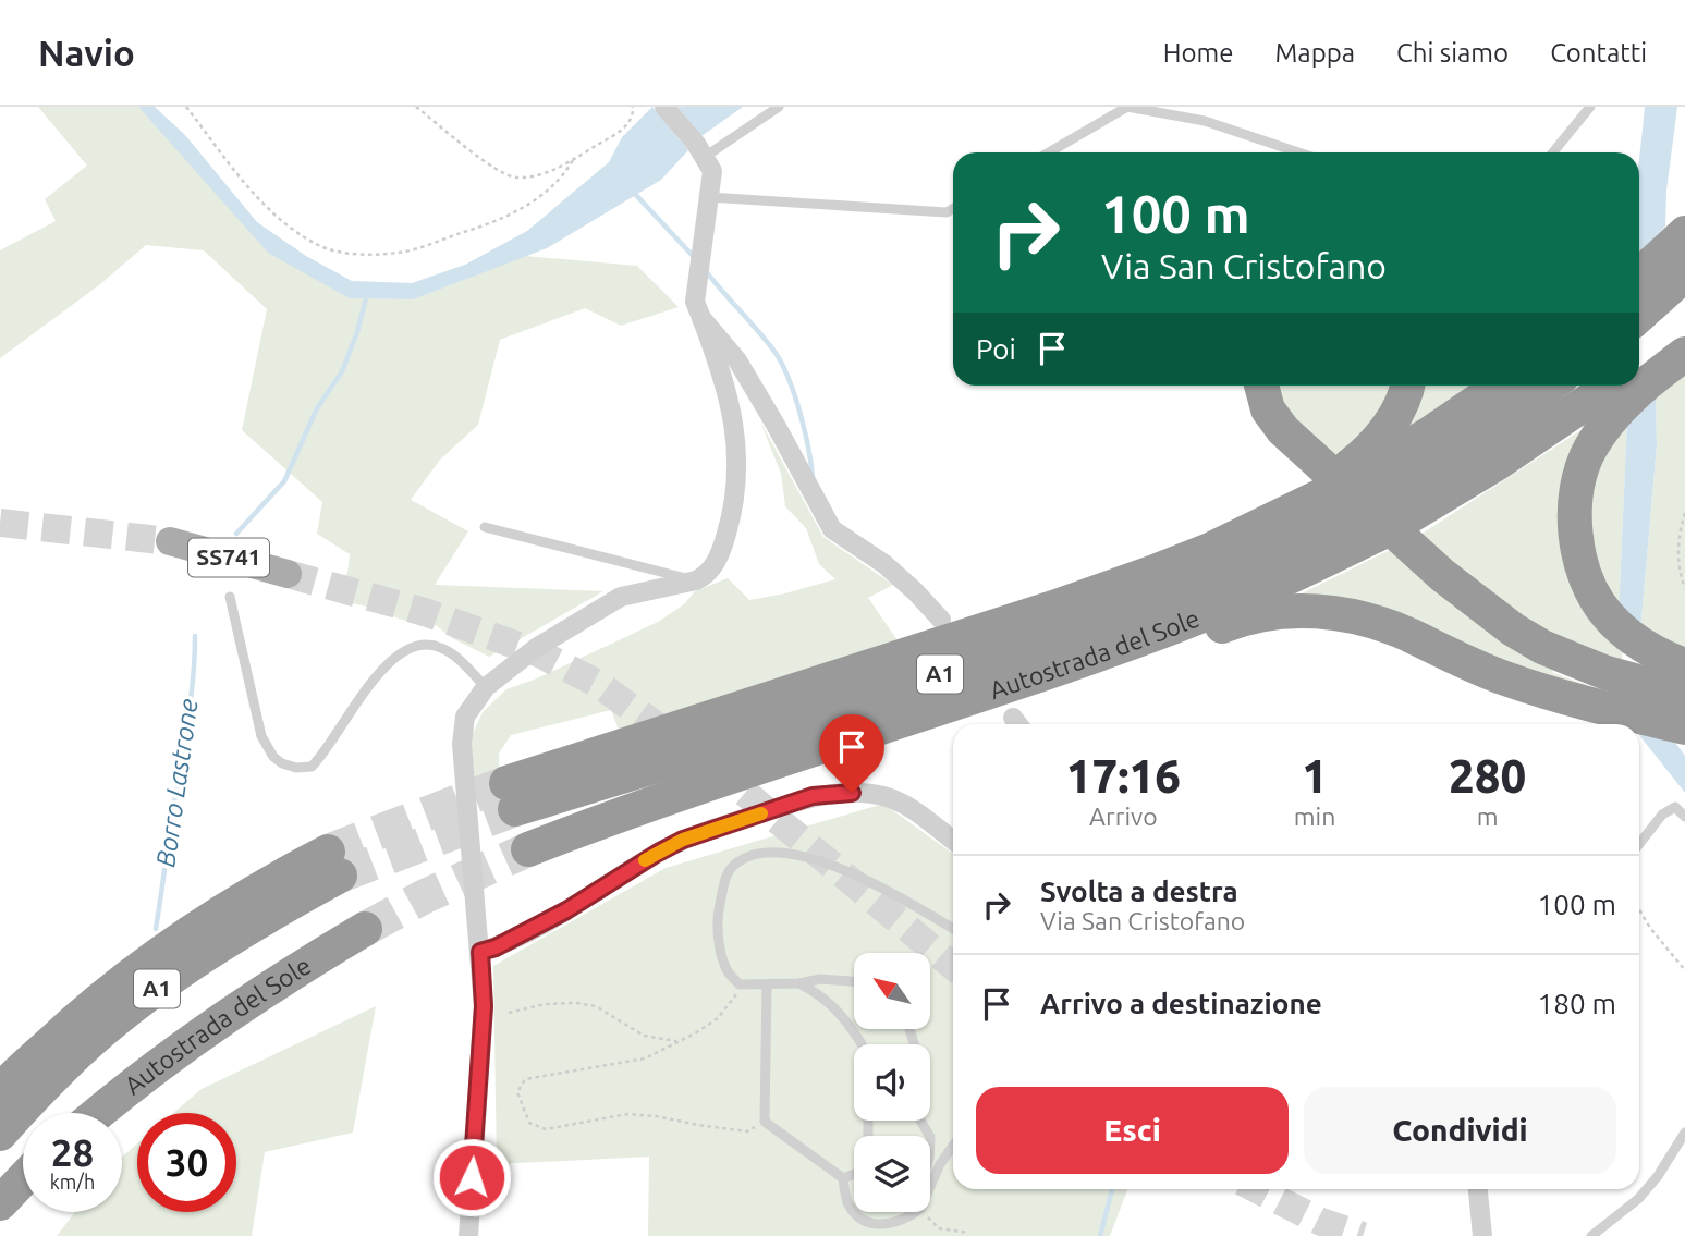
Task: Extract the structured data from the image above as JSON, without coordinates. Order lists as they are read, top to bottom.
{
  "streets": {
    "highway": ["Autostrada del Sole", "A1"],
    "main road": ["SS741"]
  },
  "water": ["Borro Lastrone"],
  "north": "top left",
  "page": {
    "header": "Navio",
    "nav": [
      "Home",
      "Mappa",
      "Chi siamo",
      "Contatti"
    ],
    "turn": ["100 m", "Via San Cristofano"],
    "then": "Poi",
    "eta": [
      "17:16",
      "Arrivo",
      "1",
      "min",
      "280",
      "m"
    ],
    "list": [
      {
        "name": "Svolta a destra",
        "note": "Via San Cristofano",
        "value": "100 m"
      },
      {
        "name": "Arrivo a destinazione",
        "value": "180 m"
      }
    ],
    "buttons": ["Esci", "Condividi"],
    "speed": "28 km/h",
    "limit": "30"
  }
}
